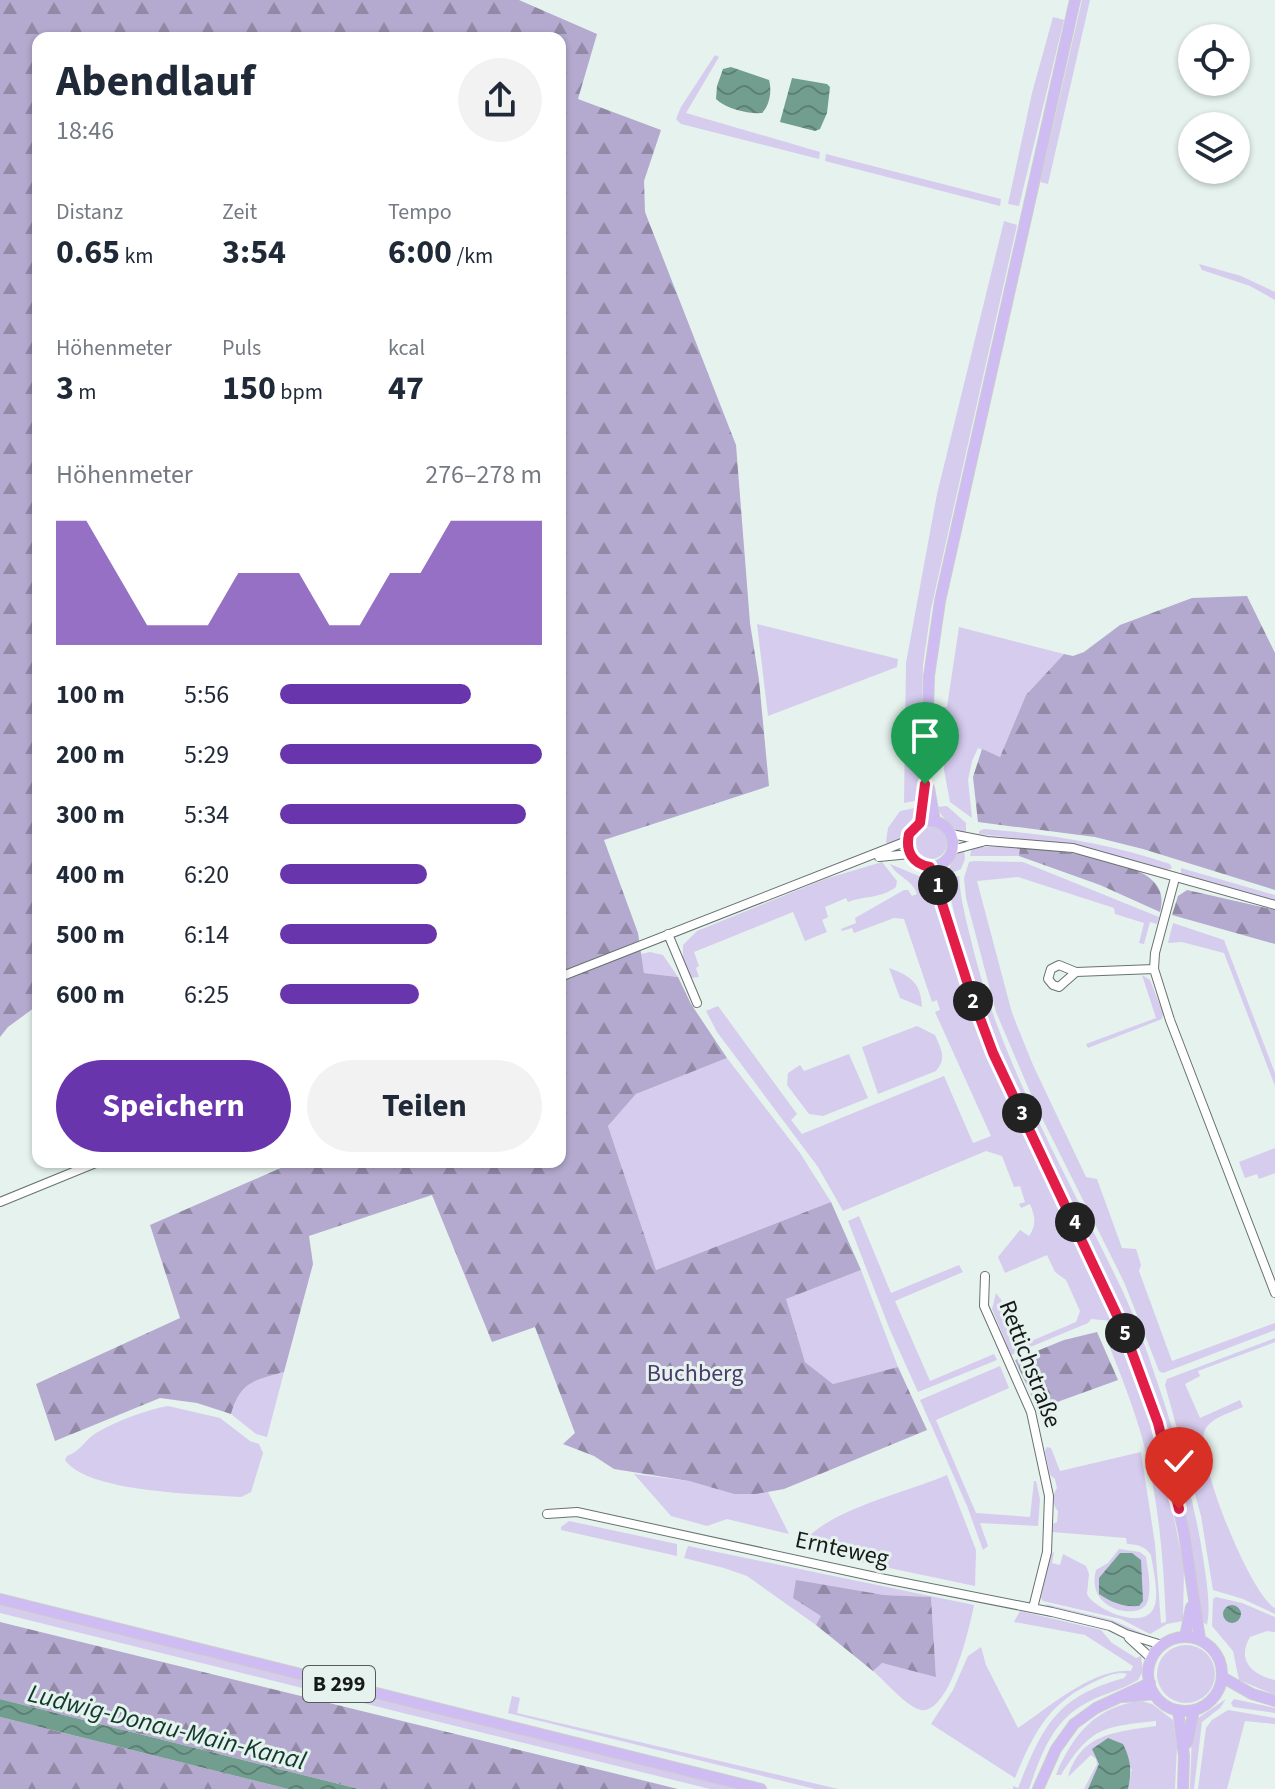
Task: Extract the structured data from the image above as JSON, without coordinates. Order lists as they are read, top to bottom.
{
  "streets": {
    "main road": ["B 299"],
    "street": ["Rettichstraße", "Ernteweg"]
  },
  "crossings": [
    ["Rettichstraße", "Ernteweg"]
  ],
  "water": ["Ludwig-Donau-Main-Kanal"],
  "parks": ["Buchberg"],
  "page": {
    "heading": ["Abendlauf", "18:46"],
    "stats": [
      ["Distanz", "0.65 km"],
      ["Zeit", "3:54"],
      ["Tempo", "6:00 /km"],
      ["Höhenmeter", "3 m"],
      ["Puls", "150 bpm"],
      ["kcal", "47"]
    ],
    "chart": ["Höhenmeter", "276–278 m"],
    "list": [
      {
        "name": "100 m",
        "note": "5:56"
      },
      {
        "name": "200 m",
        "note": "5:29"
      },
      {
        "name": "300 m",
        "note": "5:34"
      },
      {
        "name": "400 m",
        "note": "6:20"
      },
      {
        "name": "500 m",
        "note": "6:14"
      },
      {
        "name": "600 m",
        "note": "6:25"
      }
    ],
    "pins": [
      "1",
      "2",
      "3",
      "4",
      "5"
    ],
    "buttons": ["Speichern", "Teilen"]
  }
}
